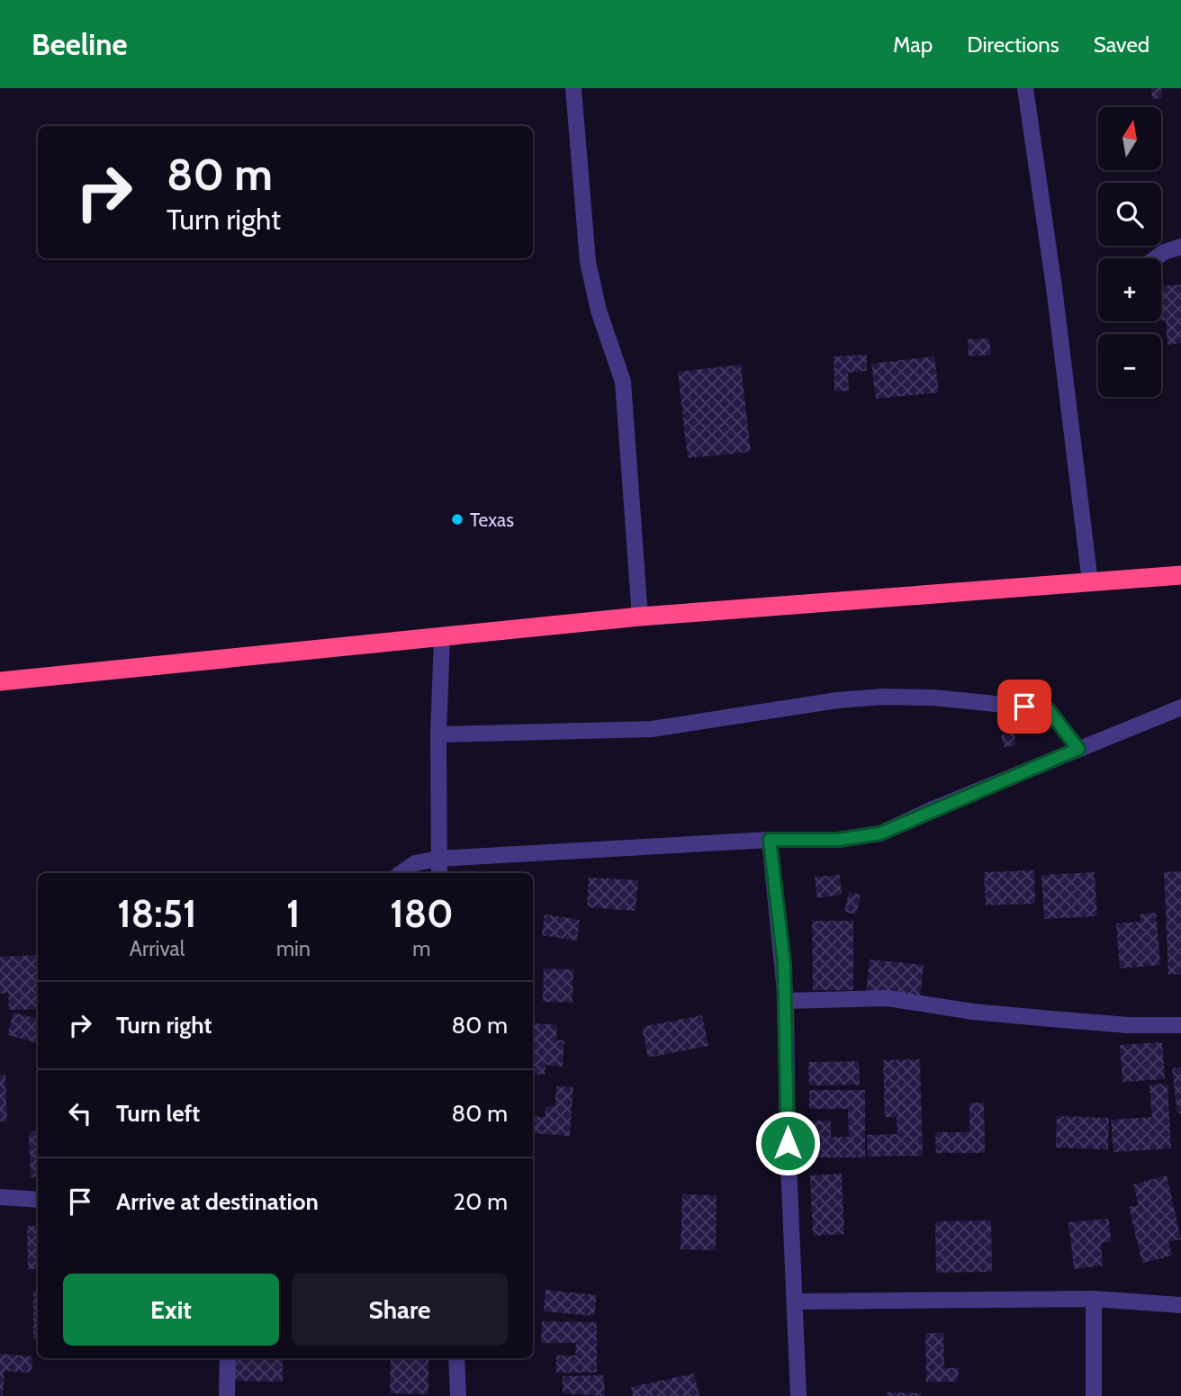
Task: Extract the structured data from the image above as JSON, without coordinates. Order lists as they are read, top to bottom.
{
  "places": ["Texas"],
  "north": "top",
  "page": {
    "header": "Beeline",
    "nav": ["Map", "Directions", "Saved"],
    "map_buttons": ["+", "−"],
    "turn": ["80 m", "Turn right"],
    "eta": [
      "18:51",
      "Arrival",
      "1",
      "min",
      "180",
      "m"
    ],
    "list": [
      {
        "name": "Turn right",
        "value": "80 m"
      },
      {
        "name": "Turn left",
        "value": "80 m"
      },
      {
        "name": "Arrive at destination",
        "value": "20 m"
      }
    ],
    "buttons": ["Exit", "Share"]
  }
}
